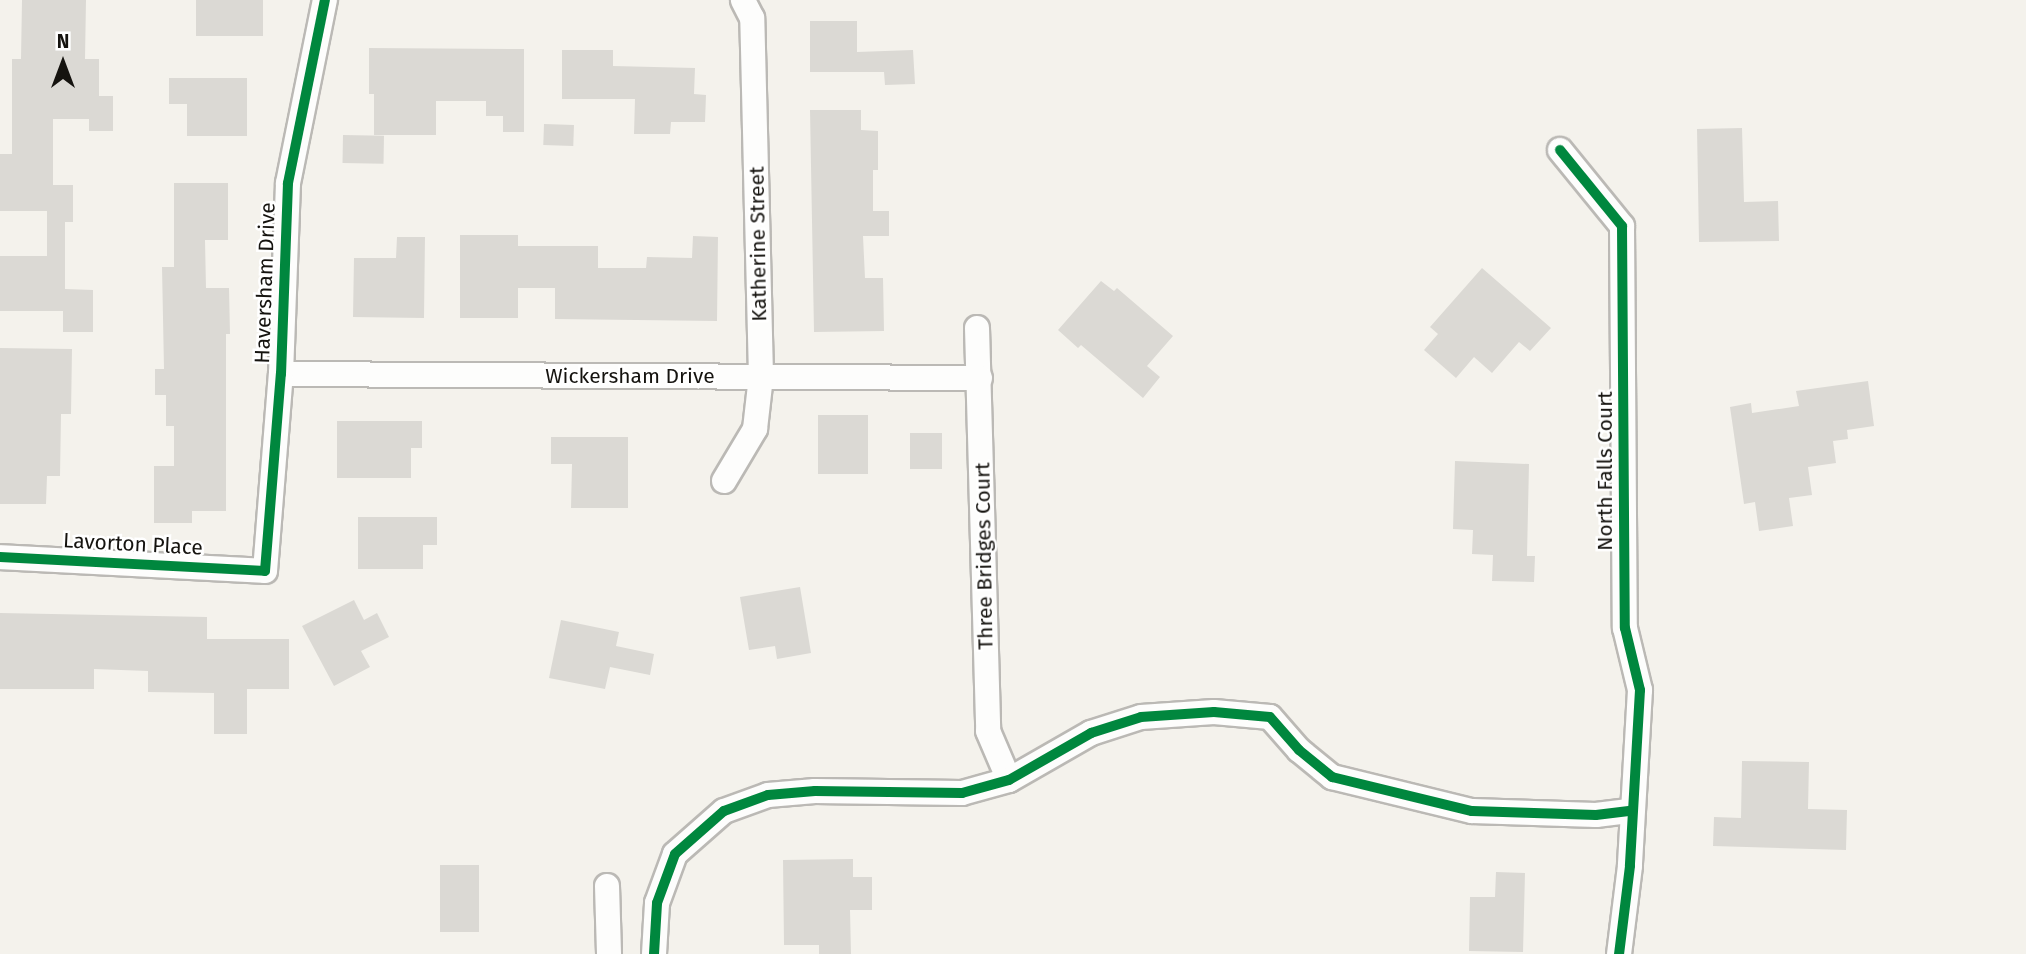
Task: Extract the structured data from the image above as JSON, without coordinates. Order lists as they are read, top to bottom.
{
  "streets": {
    "street": [
      "Katherine Street",
      "Haversham Drive",
      "Wickersham Drive",
      "North Falls Court",
      "Lavorton Place",
      "Three Bridges Court"
    ]
  },
  "crossings": [
    ["Katherine Street", "Wickersham Drive"],
    ["Haversham Drive", "Wickersham Drive"],
    ["Haversham Drive", "Lavorton Place"],
    ["Wickersham Drive", "Three Bridges Court"]
  ],
  "north": "top"
}
